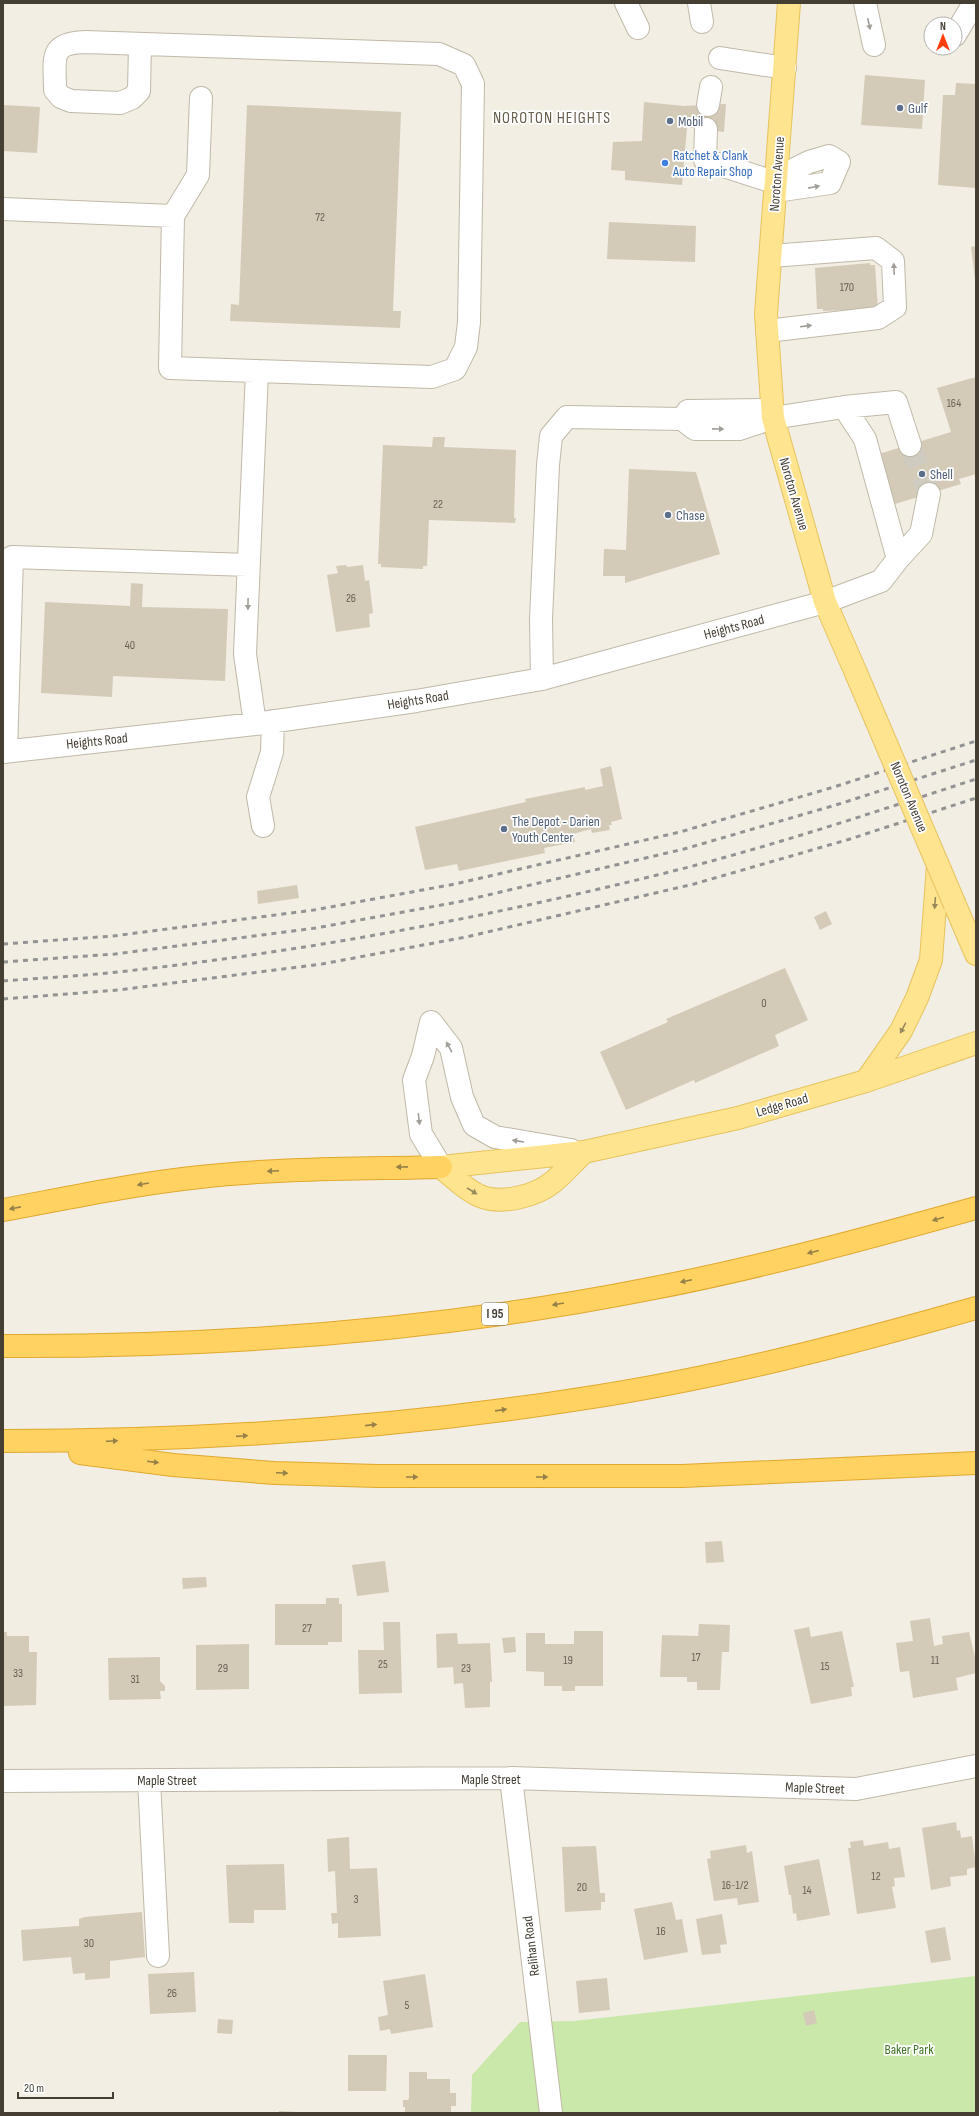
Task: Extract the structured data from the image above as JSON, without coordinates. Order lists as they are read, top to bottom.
{
  "streets": {
    "highway": ["I 95"],
    "main road": ["Noroton Avenue", "Ledge Road"],
    "street": ["Heights Road", "Maple Street", "Relihan Road"]
  },
  "crossings": [
    ["Noroton Avenue", "Heights Road"],
    ["Maple Street", "Relihan Road"]
  ],
  "districts": ["NOROTON HEIGHTS"],
  "parks": ["Baker Park"],
  "places": [
    "Gulf",
    "Mobil",
    "Ratchet & Clank Auto Repair Shop",
    "Shell",
    "Chase",
    "The Depot - Darien Youth Center"
  ],
  "house_numbers": [
    "72",
    "170",
    "164",
    "22",
    "26",
    "40",
    "0",
    "27",
    "17",
    "19",
    "11",
    "25",
    "15",
    "29",
    "23",
    "33",
    "31",
    "12",
    "16-1/2",
    "20",
    "14",
    "3",
    "16",
    "30",
    "26",
    "5"
  ],
  "scale_bar": "20 m",
  "north": "top"
}
